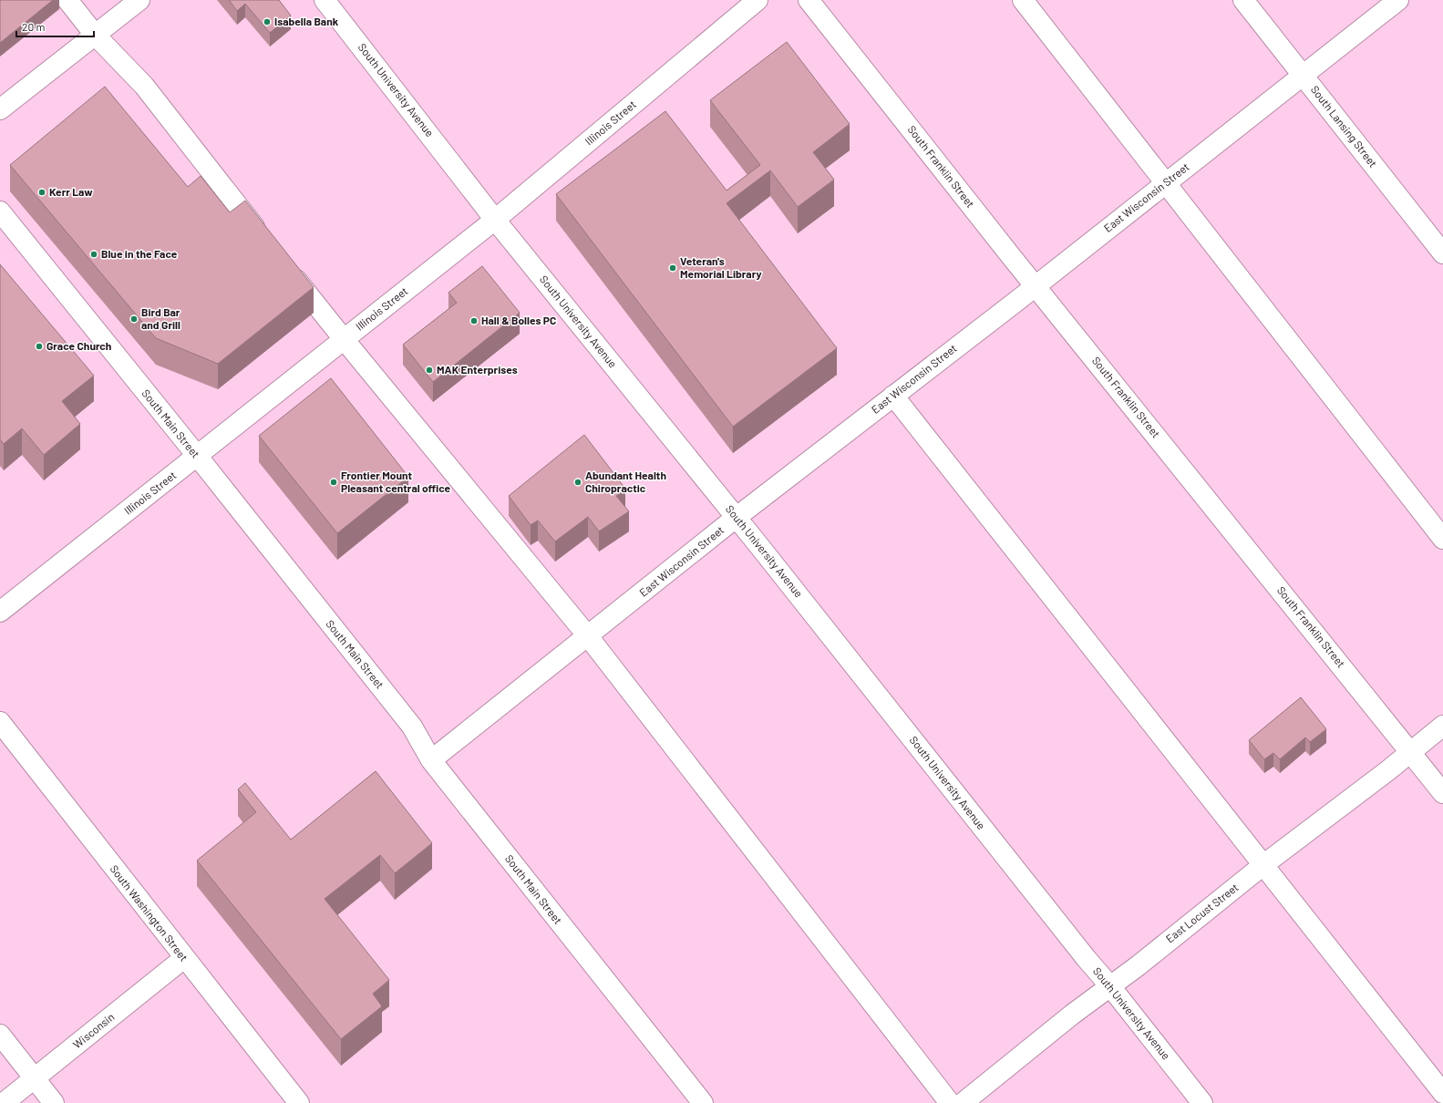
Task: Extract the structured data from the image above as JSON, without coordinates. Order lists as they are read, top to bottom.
{
  "streets": {
    "street": [
      "South University Avenue",
      "Illinois Street",
      "South Lansing Street",
      "South Franklin Street",
      "East Wisconsin Street",
      "South Main Street",
      "South Washington Street",
      "East Locust Street",
      "Wisconsin"
    ]
  },
  "crossings": [
    ["South University Avenue", "Illinois Street"],
    ["South University Avenue", "East Wisconsin Street"],
    ["South University Avenue", "East Locust Street"],
    ["Illinois Street", "South Main Street"],
    ["South Lansing Street", "East Wisconsin Street"],
    ["South Franklin Street", "East Wisconsin Street"],
    ["South Franklin Street", "East Locust Street"],
    ["East Wisconsin Street", "South Main Street"],
    ["South Washington Street", "Wisconsin"]
  ],
  "places": [
    "Isabella Bank",
    "Kerr Law",
    "Blue in the Face",
    "Veteran's Memorial Library",
    "Bird Bar and Grill",
    "Hall & Bolles PC",
    "Grace Church",
    "MAK Enterprises",
    "Frontier Mount Pleasant central office",
    "Abundant Health Chiropractic"
  ],
  "scale_bar": "20 m"
}
